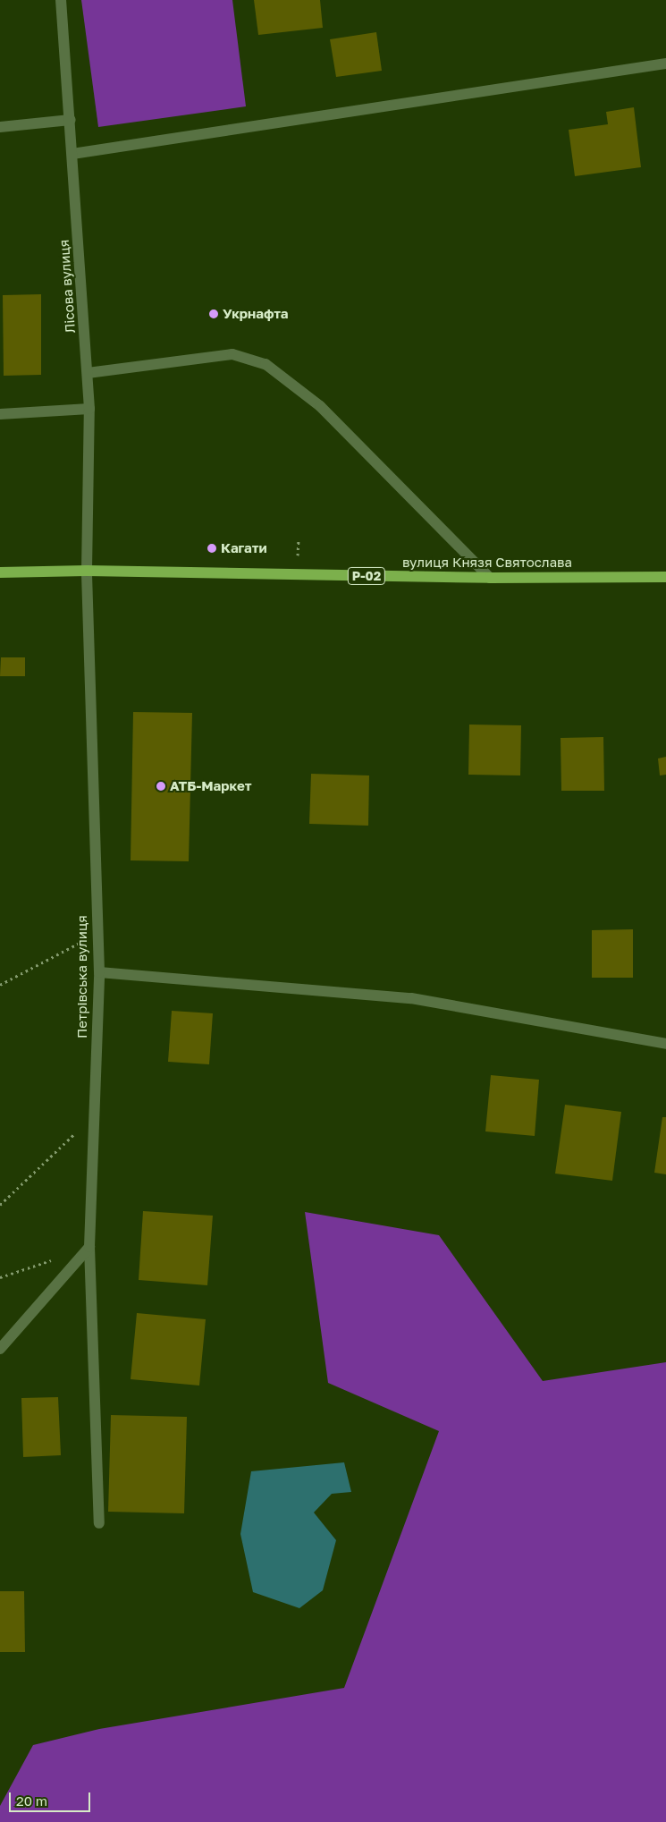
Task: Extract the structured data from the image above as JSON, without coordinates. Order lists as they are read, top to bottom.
{
  "streets": {
    "main road": ["вулиця Князя Святослава", "Р-02"],
    "street": ["Лісова вулиця", "Петрівська вулиця"]
  },
  "crossings": [
    ["Лісова вулиця", "вулиця Князя Святослава"],
    ["Лісова вулиця", "Петрівська вулиця"],
    ["вулиця Князя Святослава", "Петрівська вулиця"]
  ],
  "places": ["Укрнафта", "Кагати", "АТБ-Маркет"],
  "scale_bar": "20 m"
}
